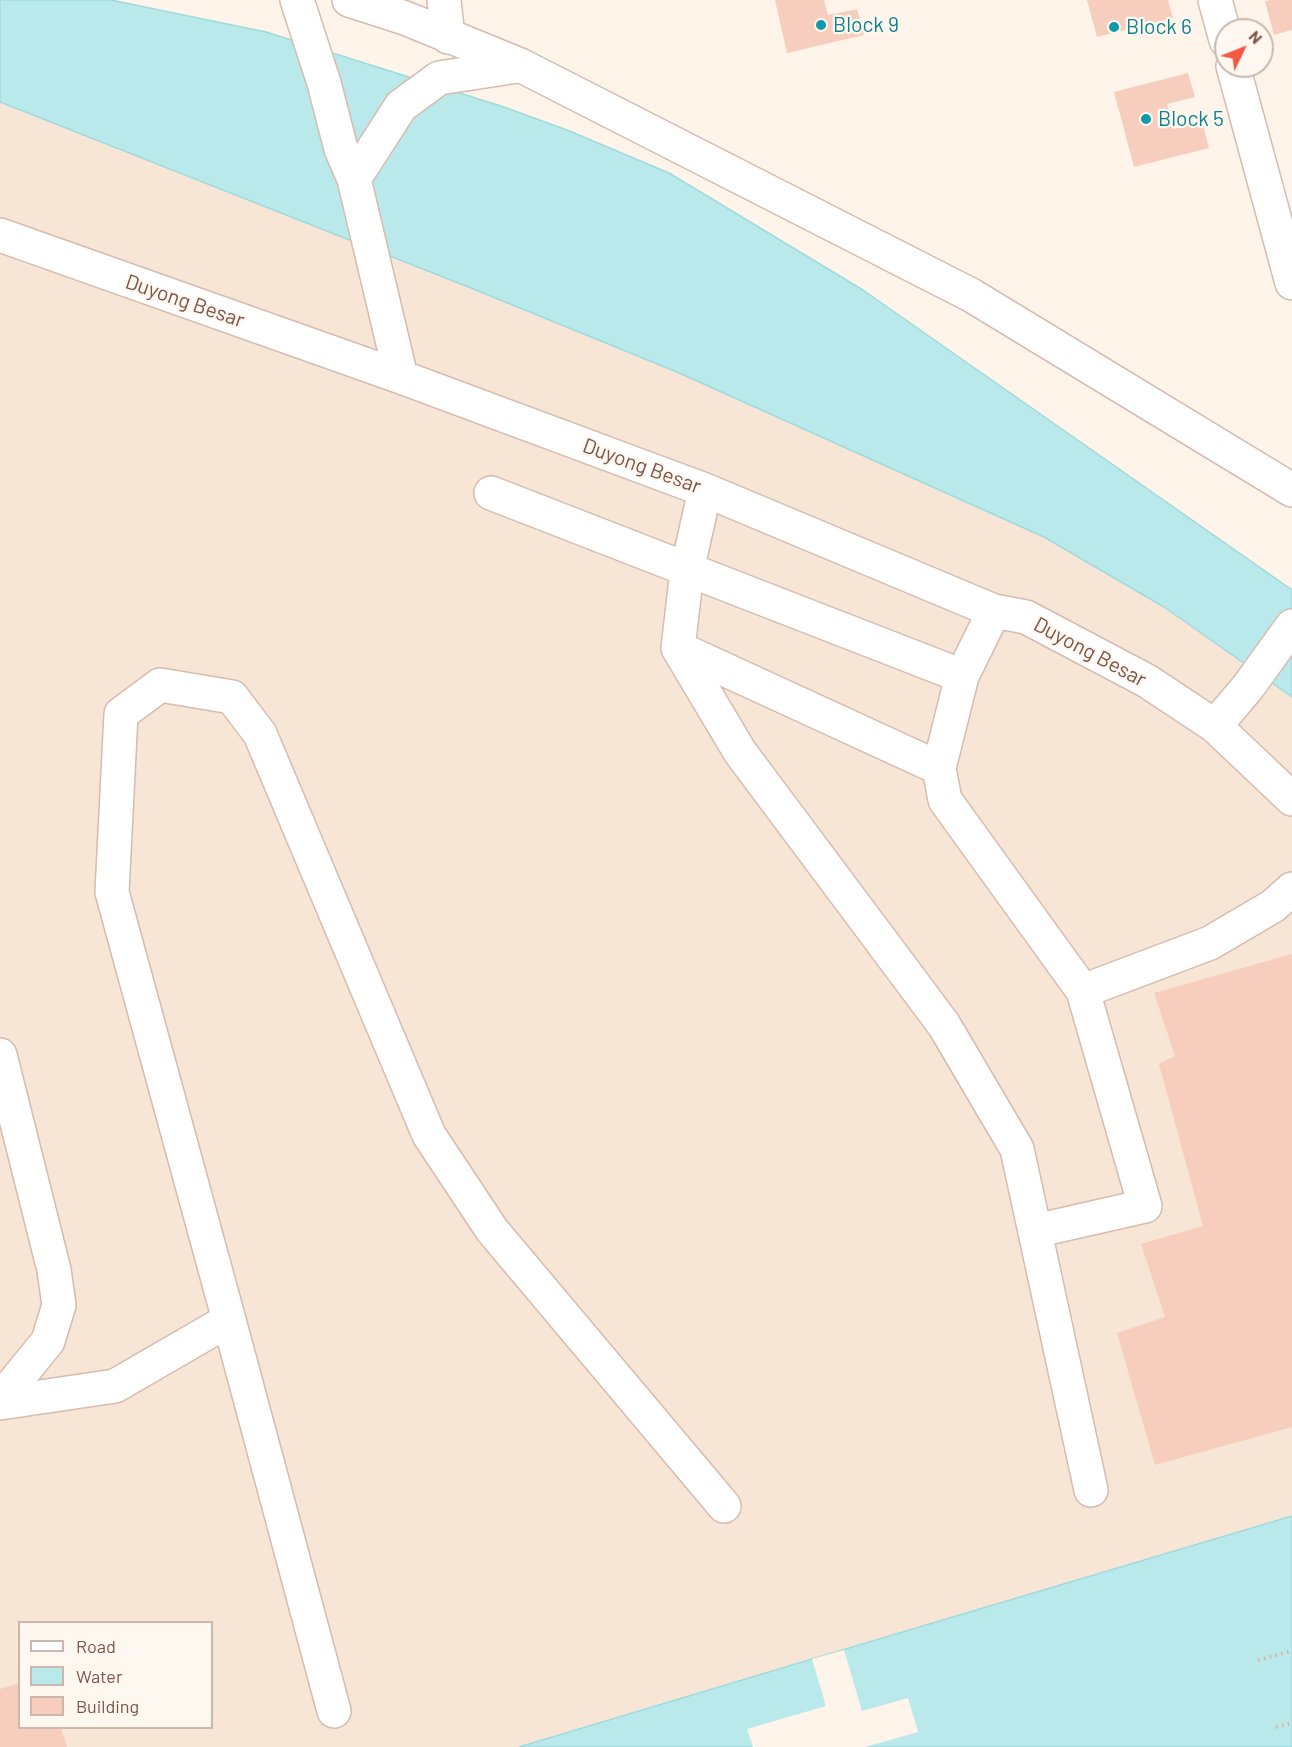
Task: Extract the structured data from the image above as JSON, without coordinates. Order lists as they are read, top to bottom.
{
  "streets": {
    "street": ["Duyong Besar"]
  },
  "places": ["Block 9", "Block 6", "Block 5"],
  "legend": ["Road", "Water", "Building"],
  "north": "top right"
}
